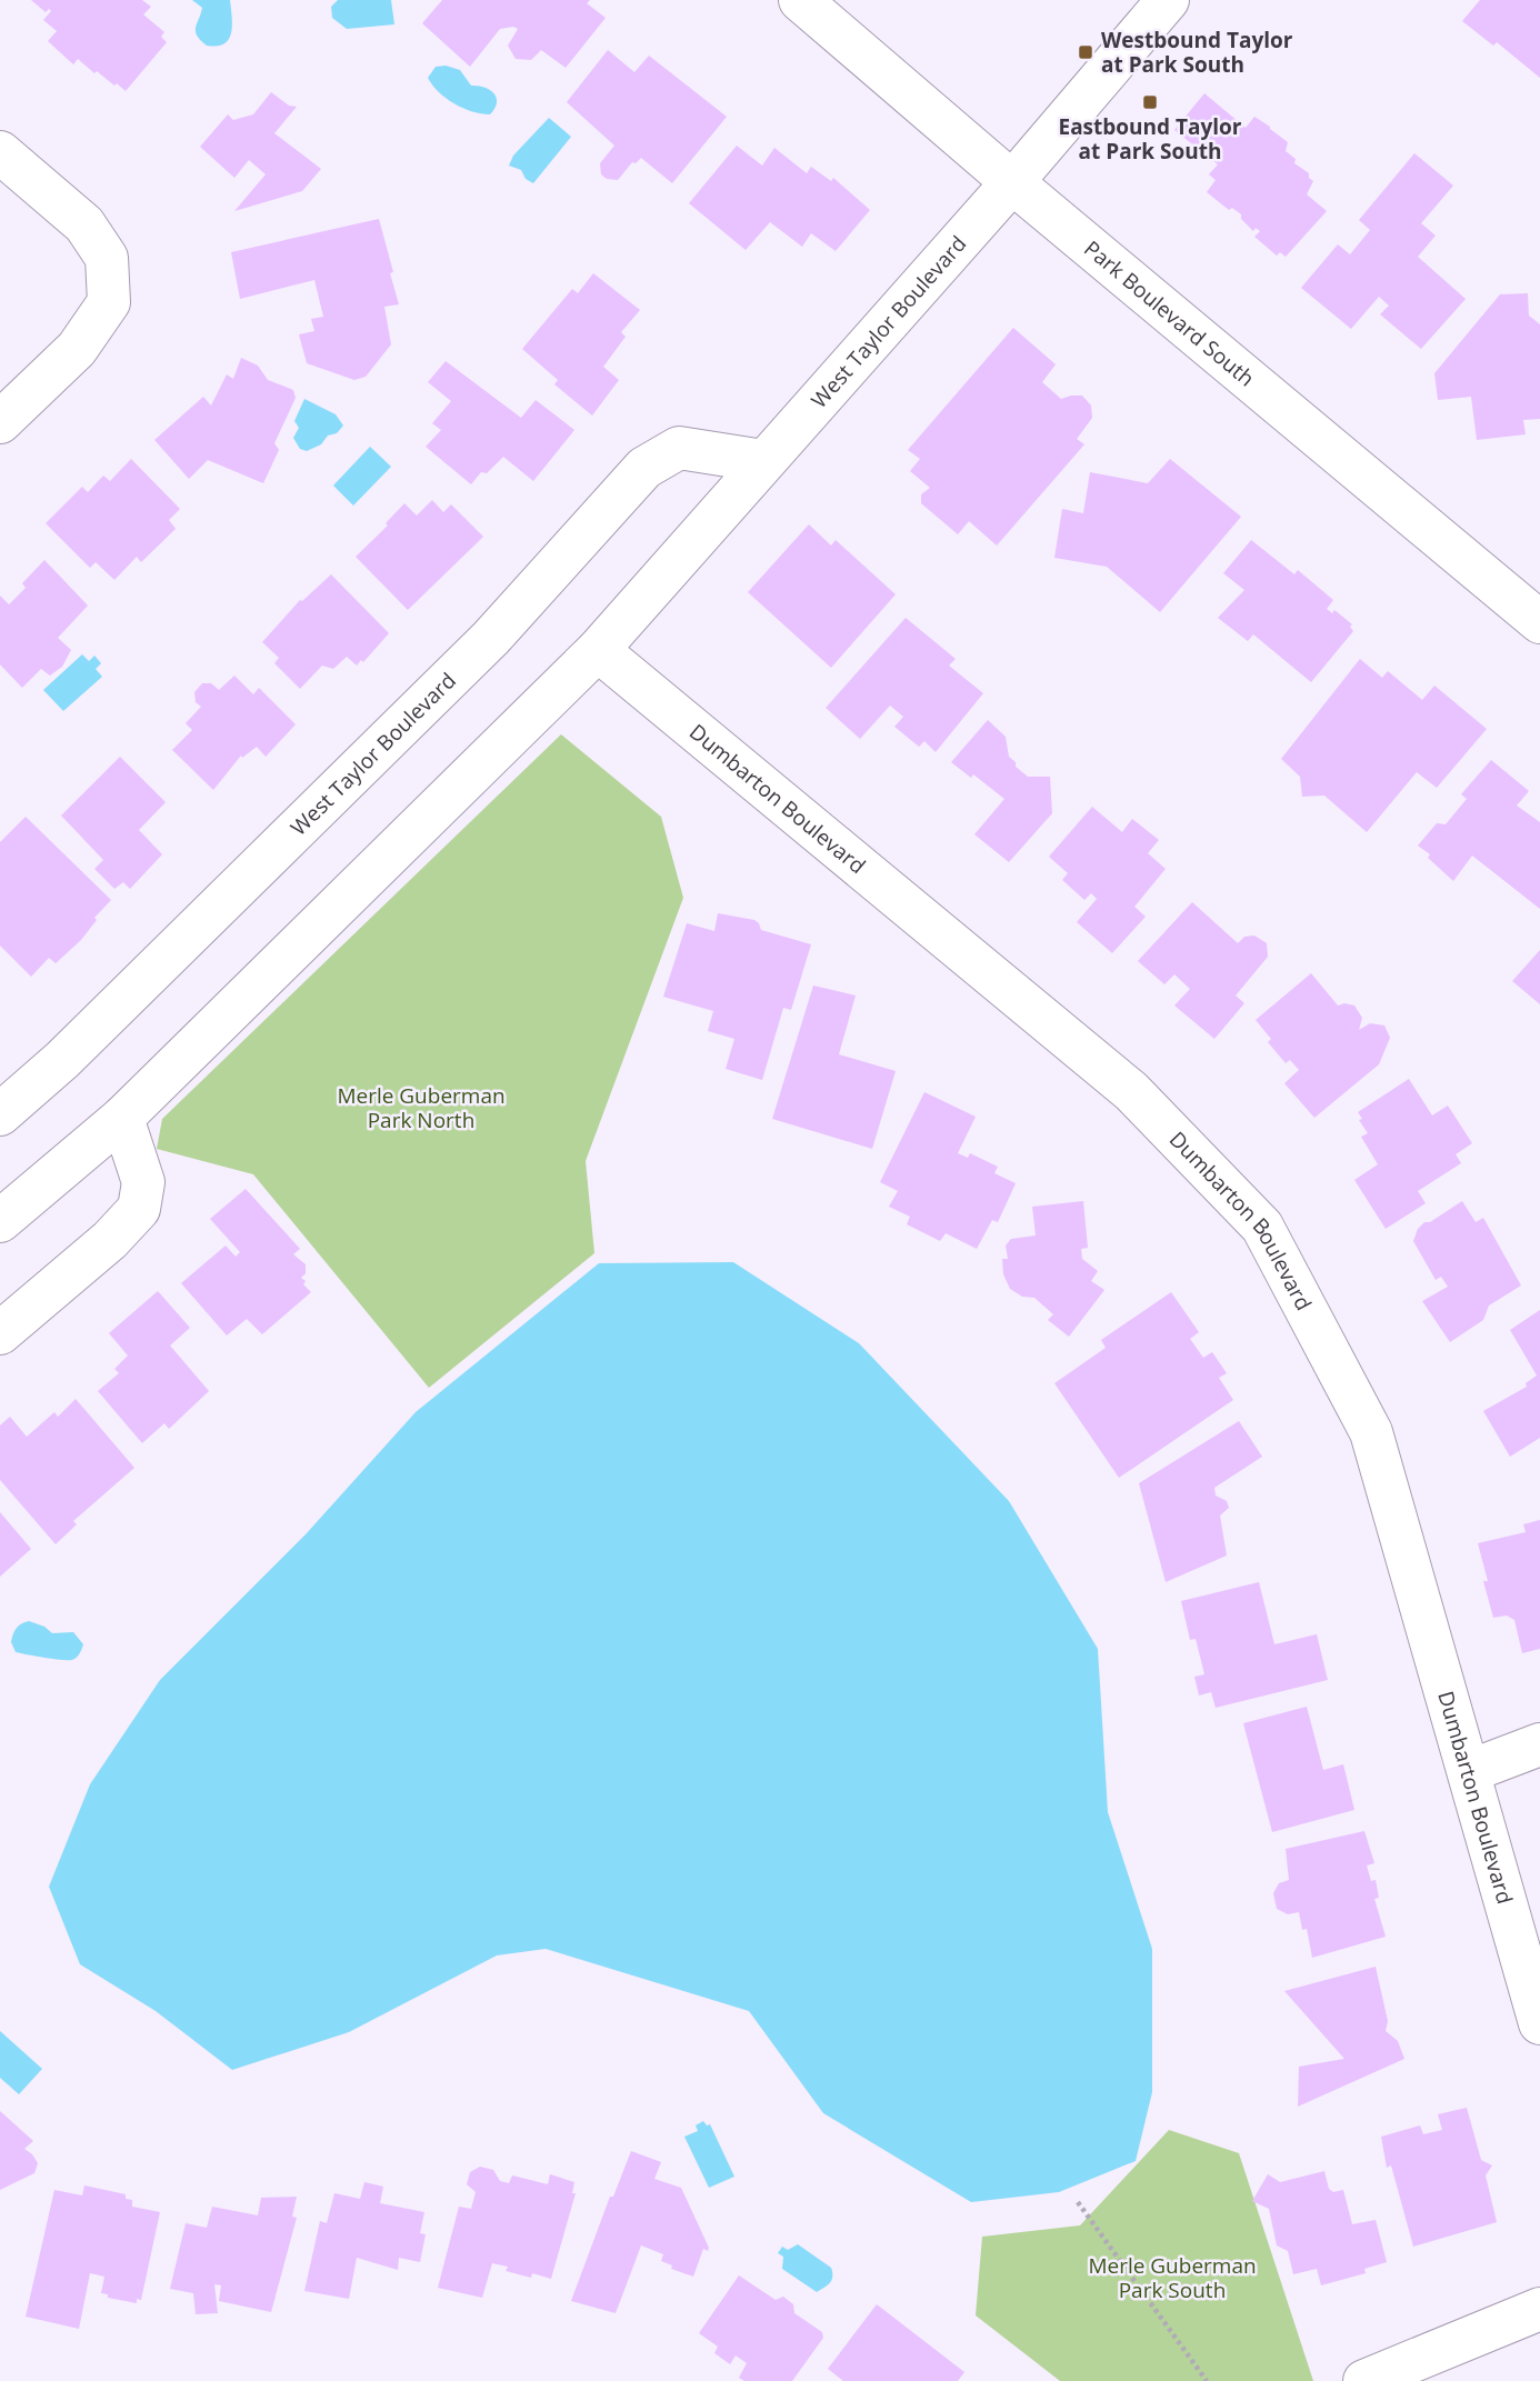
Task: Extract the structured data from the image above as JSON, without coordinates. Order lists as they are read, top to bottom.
{
  "streets": {
    "street": ["Park Boulevard South", "West Taylor Boulevard", "Dumbarton Boulevard"]
  },
  "crossings": [
    ["Park Boulevard South", "West Taylor Boulevard"],
    ["West Taylor Boulevard", "Dumbarton Boulevard"]
  ],
  "parks": ["Merle Guberman Park North", "Merle Guberman Park South"],
  "places": {
    "transit": ["Westbound Taylor at Park South", "Eastbound Taylor at Park South"]
  }
}
